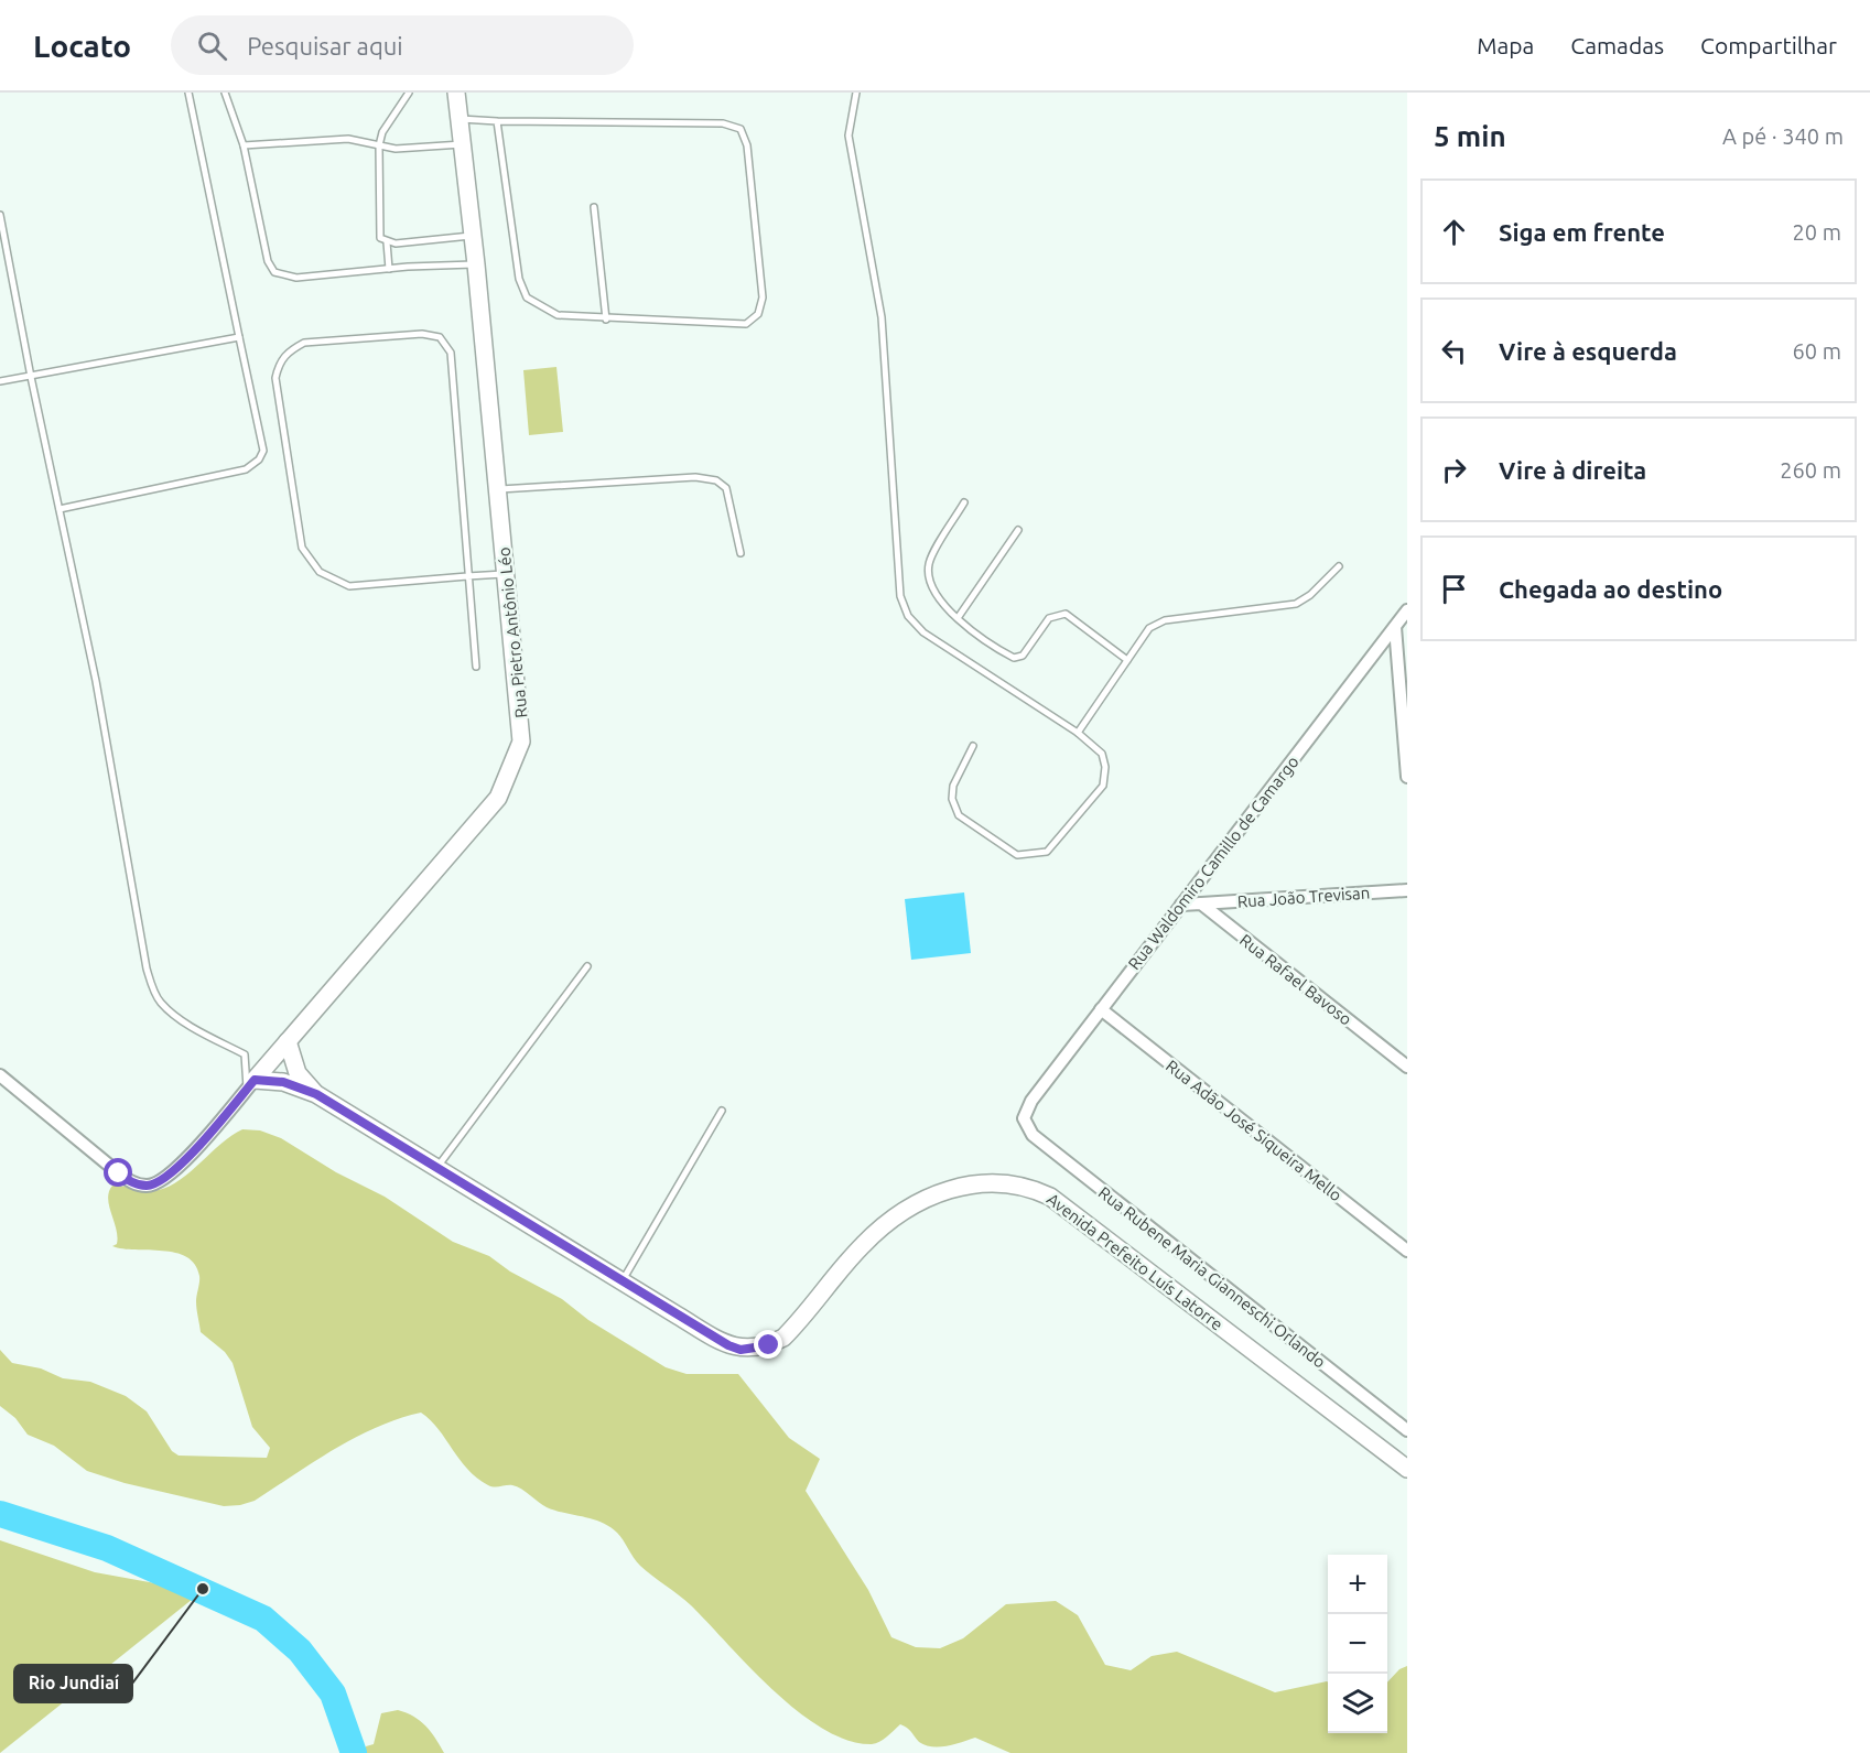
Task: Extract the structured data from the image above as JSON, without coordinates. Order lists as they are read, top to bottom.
{
  "streets": {
    "main road": ["Rua Pietro Antônio Léo", "Avenida Prefeito Luís Latorre"],
    "street": [
      "Rua Waldomiro Camillo de Camargo",
      "Rua João Trevisan",
      "Rua Rafael Bavoso",
      "Rua Adão José Siqueira Mello",
      "Rua Rubene Maria Gianneschi Orlando"
    ]
  },
  "crossings": [
    ["Rua Pietro Antônio Léo", "Avenida Prefeito Luís Latorre"],
    ["Rua Waldomiro Camillo de Camargo", "Rua Adão José Siqueira Mello"],
    ["Rua Waldomiro Camillo de Camargo", "Rua Rubene Maria Gianneschi Orlando"],
    ["Rua João Trevisan", "Rua Rafael Bavoso"]
  ],
  "places": ["Rio Jundiaí"],
  "page": {
    "header": "Locato",
    "search": "Pesquisar aqui",
    "nav": ["Mapa", "Camadas", "Compartilhar"],
    "heading": ["5 min", "A pé · 340 m"],
    "list": [
      ["Siga em frente", "20 m"],
      ["Vire à esquerda", "60 m"],
      ["Vire à direita", "260 m"],
      "Chegada ao destino"
    ],
    "map_buttons": ["+", "−"]
  }
}
